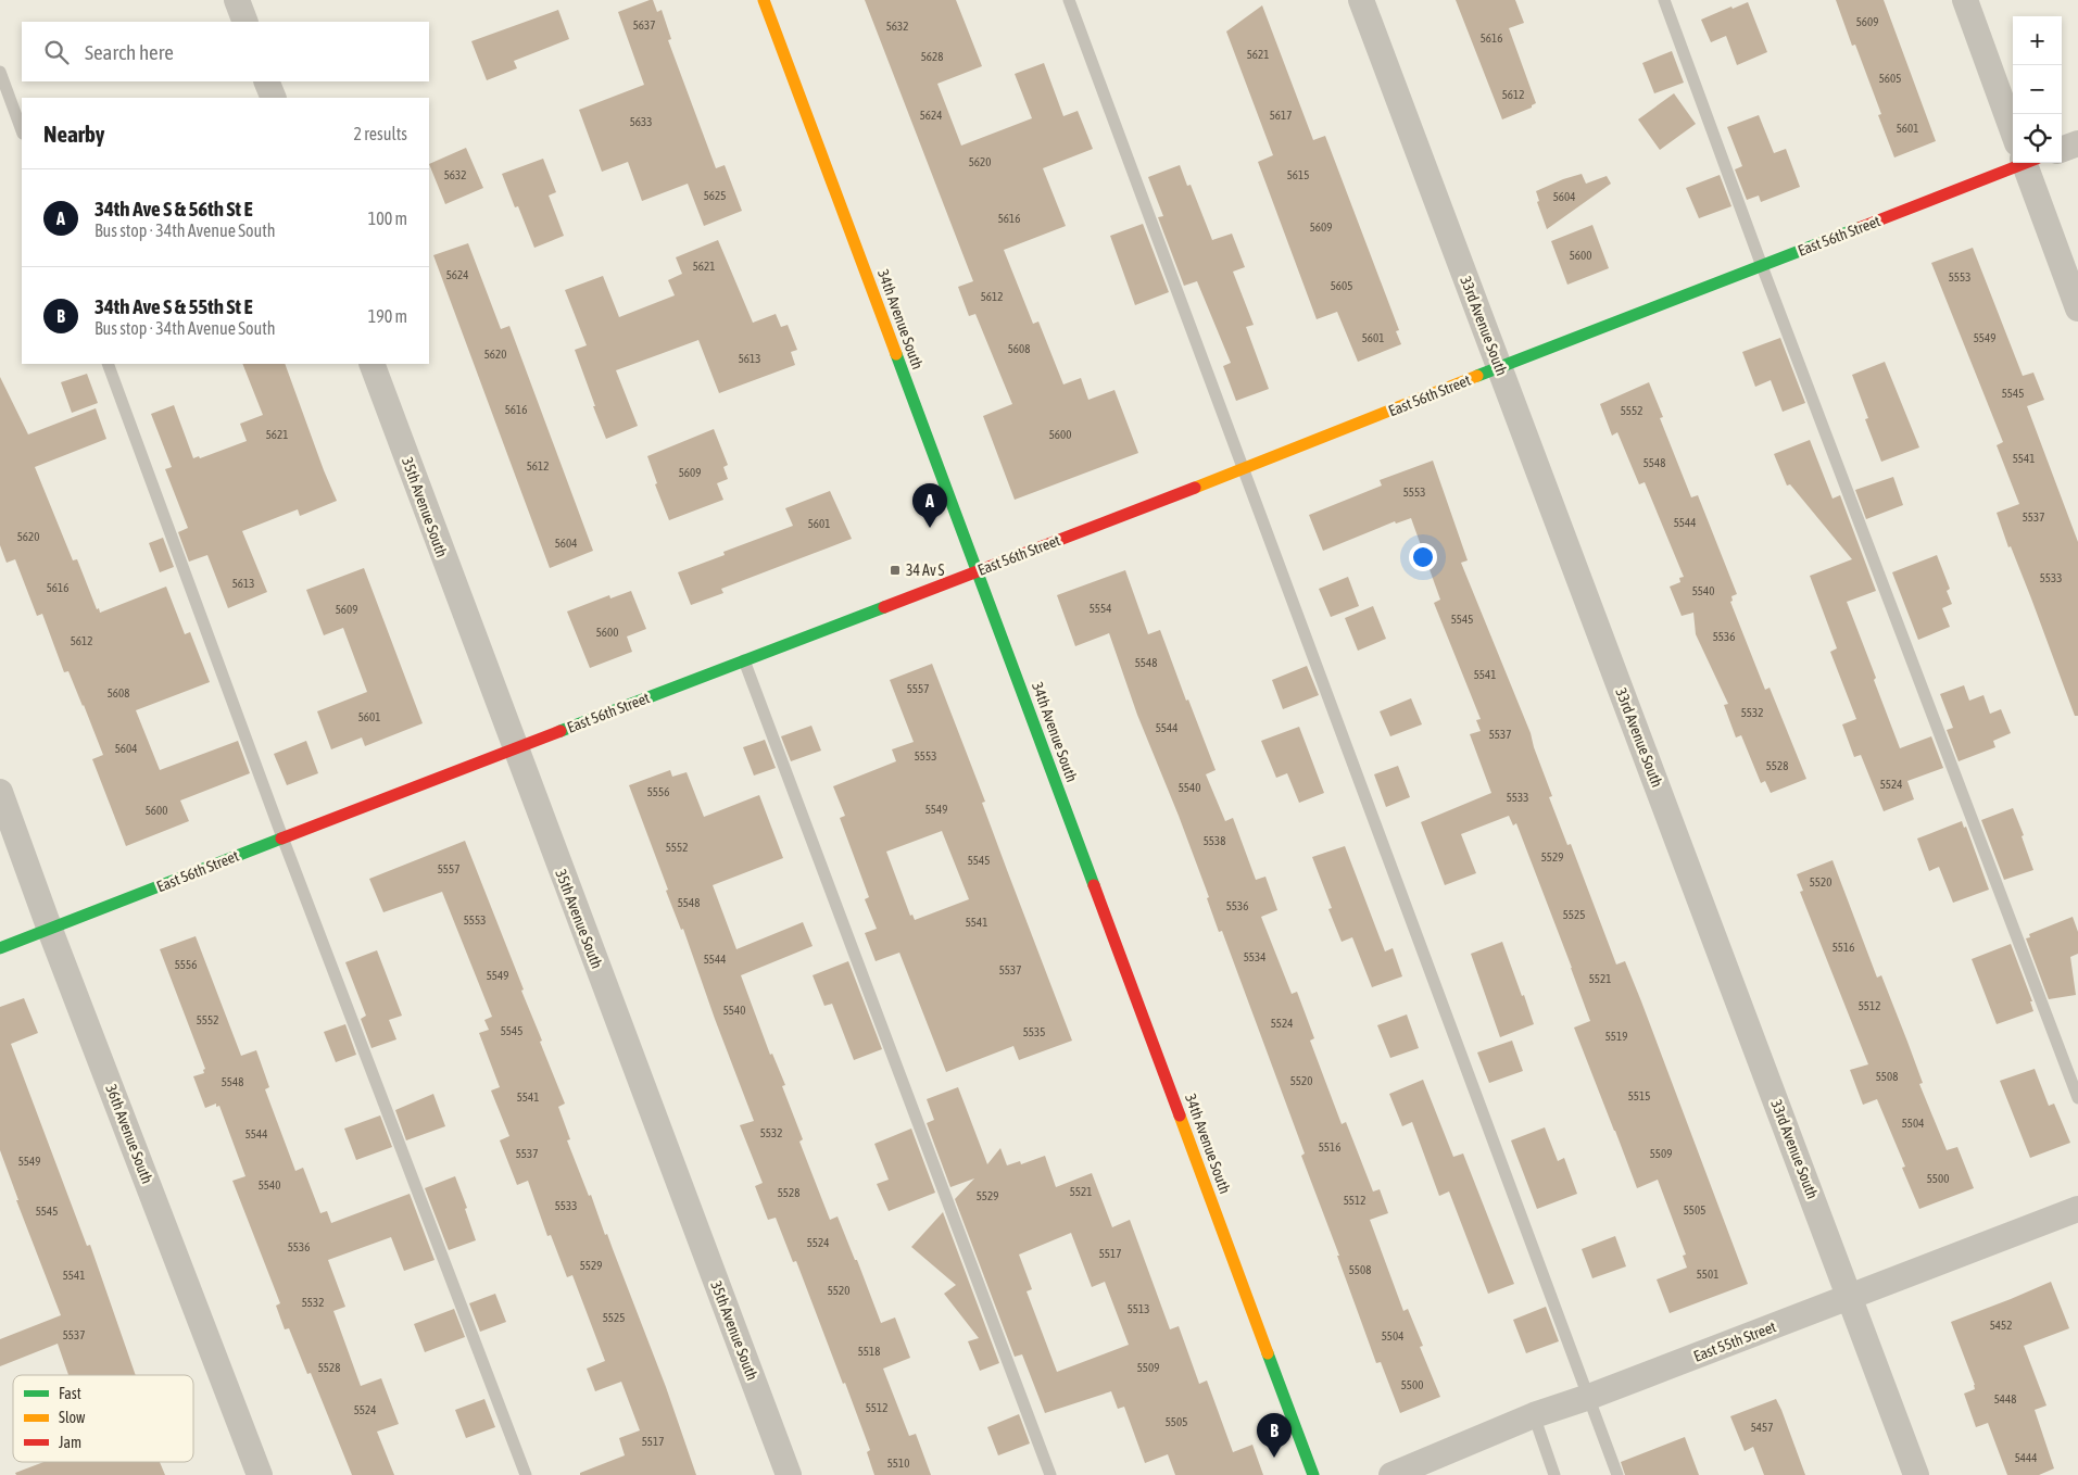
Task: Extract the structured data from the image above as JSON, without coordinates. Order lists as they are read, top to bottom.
{
  "streets": {
    "street": [
      "East 56th Street",
      "34th Avenue South",
      "33rd Avenue South",
      "35th Avenue South",
      "36th Avenue South",
      "East 55th Street"
    ]
  },
  "crossings": [
    ["East 56th Street", "34th Avenue South"],
    ["East 56th Street", "33rd Avenue South"],
    ["East 56th Street", "35th Avenue South"],
    ["East 56th Street", "36th Avenue South"],
    ["33rd Avenue South", "East 55th Street"]
  ],
  "places": {
    "transit": ["34 Av S"]
  },
  "house_numbers": [
    "5609",
    "5637",
    "5632",
    "5616",
    "5621",
    "5628",
    "5605",
    "5612",
    "5624",
    "5617",
    "5633",
    "5601",
    "5620",
    "5632",
    "5615",
    "5625",
    "5604",
    "5616",
    "5609",
    "5600",
    "5621",
    "5624",
    "5553",
    "5605",
    "5612",
    "5601",
    "5549",
    "5608",
    "5620",
    "5613",
    "5545",
    "5616",
    "5552",
    "5621",
    "5600",
    "5541",
    "5548",
    "5612",
    "5609",
    "5553",
    "5537",
    "5544",
    "5601",
    "5620",
    "5604",
    "5533",
    "5613",
    "5616",
    "5540",
    "5554",
    "5609",
    "5545",
    "5600",
    "5536",
    "5612",
    "5548",
    "5541",
    "5557",
    "5608",
    "5532",
    "5601",
    "5544",
    "5537",
    "5604",
    "5553",
    "5528",
    "5524",
    "5540",
    "5556",
    "5533",
    "5549",
    "5600",
    "5538",
    "5552",
    "5529",
    "5545",
    "5557",
    "5520",
    "5548",
    "5536",
    "5525",
    "5553",
    "5541",
    "5516",
    "5534",
    "5544",
    "5556",
    "5537",
    "5549",
    "5521",
    "5512",
    "5540",
    "5552",
    "5524",
    "5545",
    "5535",
    "5519",
    "5508",
    "5520",
    "5548",
    "5515",
    "5541",
    "5504",
    "5532",
    "5544",
    "5516",
    "5537",
    "5509",
    "5549",
    "5500",
    "5540",
    "5521",
    "5528",
    "5529",
    "5512",
    "5533",
    "5505",
    "5545",
    "5524",
    "5536",
    "5517",
    "5529",
    "5508",
    "5501",
    "5541",
    "5520",
    "5532",
    "5513",
    "5525",
    "5452",
    "5537",
    "5504",
    "5518",
    "5528",
    "5509",
    "5500",
    "5448",
    "5512",
    "5524",
    "5505",
    "5457",
    "5517",
    "5444",
    "5510"
  ],
  "legend": ["Fast", "Slow", "Jam"],
  "page": {
    "map_buttons": ["+", "−"],
    "search": "Search here",
    "heading": ["Nearby", "2 results"],
    "list": [
      {
        "mark": "A",
        "name": "34th Ave S & 56th St E",
        "note": "Bus stop · 34th Avenue South",
        "value": "100 m"
      },
      {
        "mark": "B",
        "name": "34th Ave S & 55th St E",
        "note": "Bus stop · 34th Avenue South",
        "value": "190 m"
      }
    ],
    "pins": ["A", "B"]
  }
}
